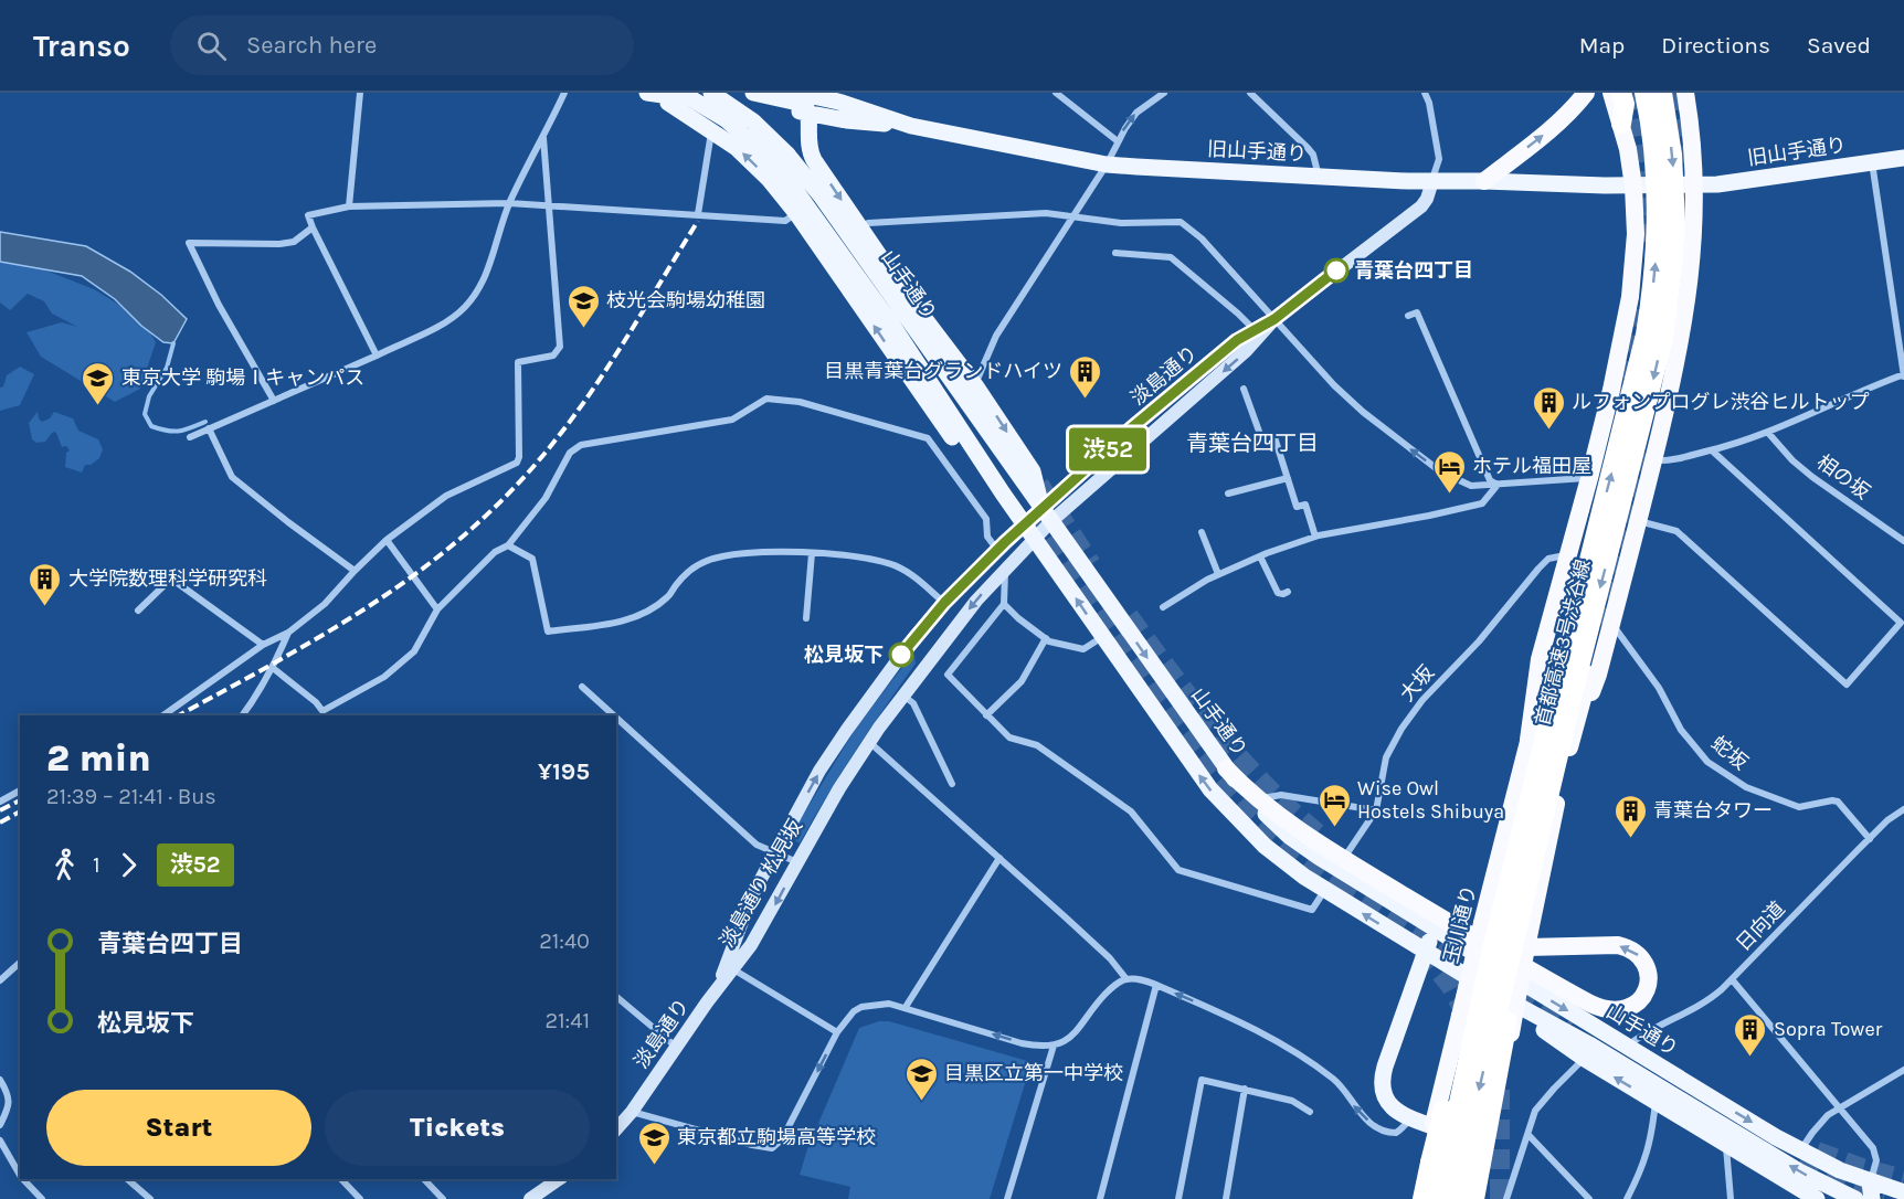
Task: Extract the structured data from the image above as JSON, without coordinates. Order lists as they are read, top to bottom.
{
  "streets": {
    "highway": ["首都高速3号渋谷線", "玉川通り"],
    "main road": [
      "旧山手通り",
      "山手通り",
      "淡島通り",
      "淡島通り 松見坂"
    ],
    "street": [
      "相の坂",
      "大坂",
      "蛇坂",
      "日向道"
    ]
  },
  "crossings": [
    ["旧山手通り", "淡島通り"],
    ["山手通り", "淡島通り"],
    ["山手通り", "大坂"],
    ["山手通り", "淡島通り 松見坂"],
    ["山手通り", "日向道"],
    ["淡島通り", "淡島通り 松見坂"],
    ["蛇坂", "日向道"]
  ],
  "districts": ["青葉台四丁目"],
  "places": {
    "other": ["青葉台四丁目", "松見坂下"],
    "school or university": [
      "枝光会駒場幼稚園",
      "東京大学 駒場Ⅰキャンパス",
      "目黒区立第一中学校",
      "東京都立駒場高等学校"
    ],
    "building": [
      "目黒青葉台グランドハイツ",
      "ルフォンプログレ渋谷ヒルトップ",
      "大学院数理科学研究科",
      "青葉台タワー",
      "Sopra Tower"
    ],
    "hotel": ["ホテル福田屋", "Wise Owl Hostels Shibuya"]
  },
  "lines": ["bus line 渋52"],
  "page": {
    "header": "Transo",
    "search": "Search here",
    "nav": ["Map", "Directions", "Saved"],
    "on_map": "渋52",
    "heading": ["2 min", "21:39 – 21:41 · Bus", "¥195"],
    "legs": ["1", "渋52"],
    "list": [
      {
        "name": "青葉台四丁目",
        "value": "21:40"
      },
      {
        "name": "松見坂下",
        "value": "21:41"
      }
    ],
    "buttons": ["Start", "Tickets"]
  }
}
